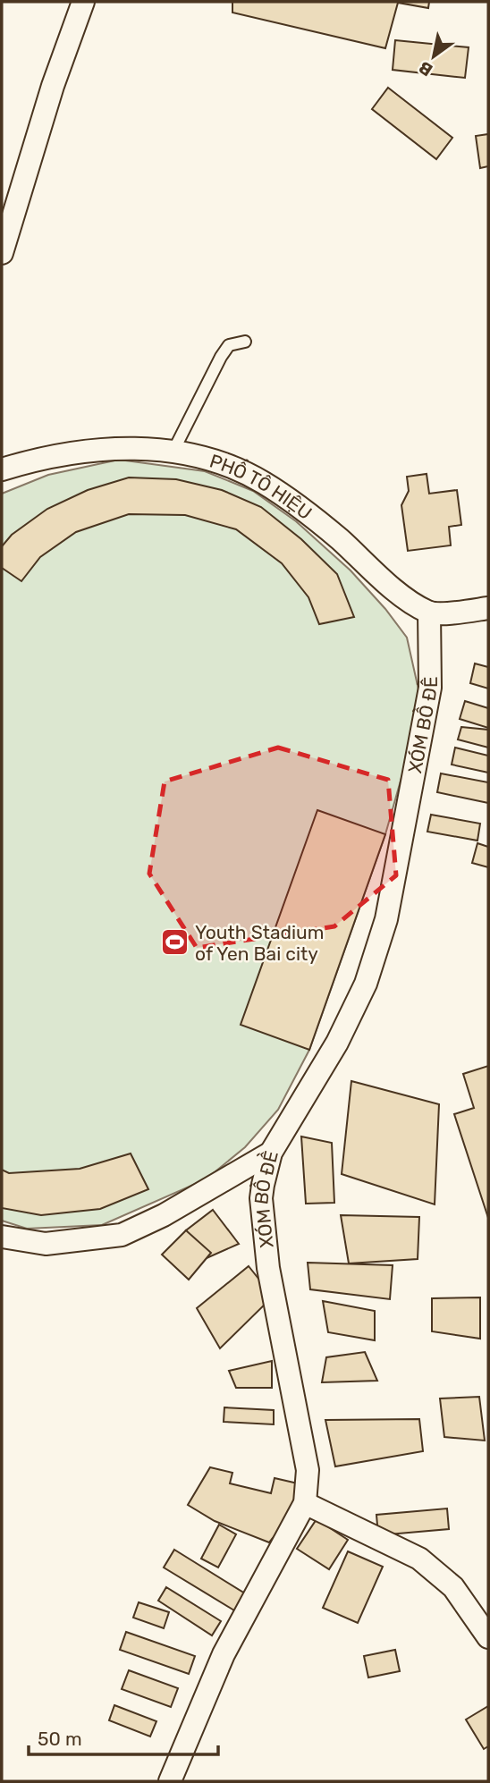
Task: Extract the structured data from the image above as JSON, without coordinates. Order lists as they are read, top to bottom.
{
  "streets": {
    "street": ["PHỐ TÔ HIỆU", "XÓM BỒ ĐỀ"]
  },
  "crossings": [
    ["PHỐ TÔ HIỆU", "XÓM BỒ ĐỀ"]
  ],
  "places": {
    "sports": ["Youth Stadium of Yen Bai city"]
  },
  "scale_bar": "50 m",
  "north": "bottom left"
}
